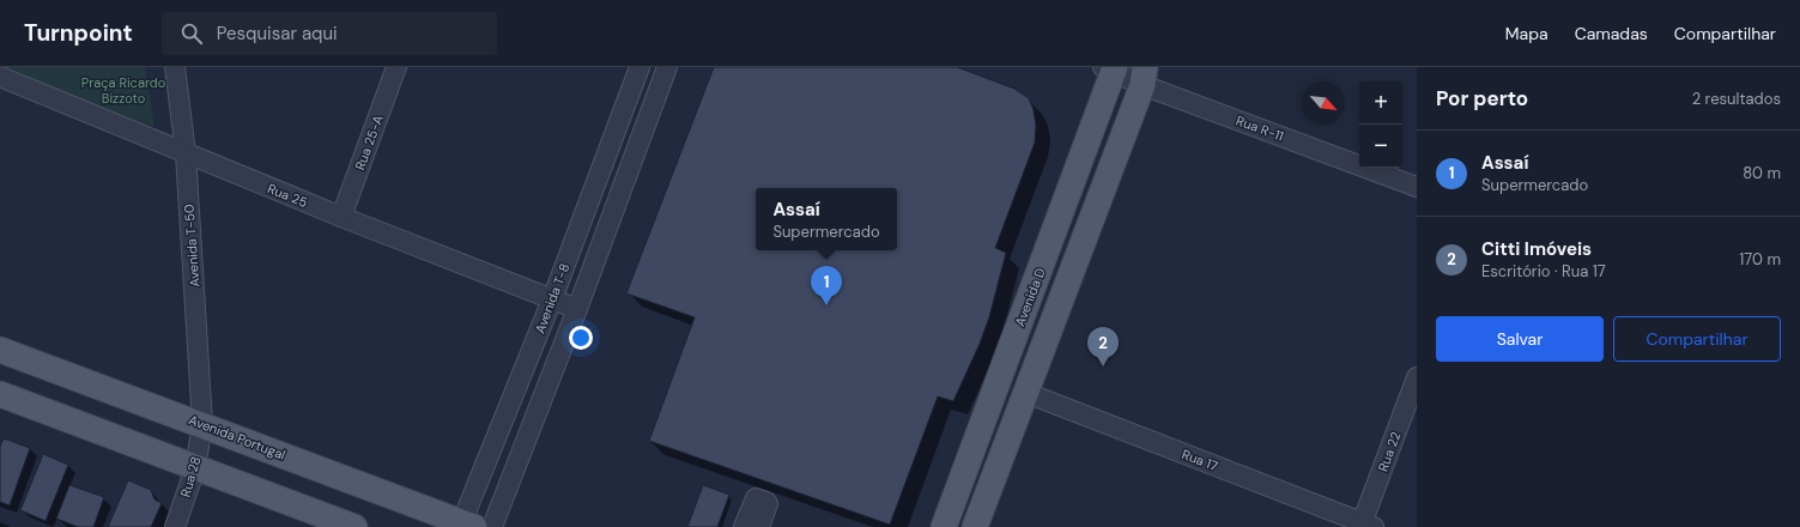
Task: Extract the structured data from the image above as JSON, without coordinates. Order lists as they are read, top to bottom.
{
  "streets": {
    "main road": ["Avenida D", "Avenida Portugal"],
    "street": [
      "Rua R-11",
      "Rua 25-A",
      "Rua 25",
      "Avenida T-50",
      "Avenida T-8",
      "Rua 22",
      "Rua 17",
      "Rua 28"
    ]
  },
  "crossings": [
    ["Rua R-11", "Avenida D"],
    ["Rua 25-A", "Rua 25"],
    ["Rua 25", "Avenida T-50"],
    ["Rua 25", "Avenida T-8"],
    ["Avenida T-50", "Avenida Portugal"],
    ["Avenida T-50", "Rua 28"],
    ["Avenida T-8", "Avenida Portugal"],
    ["Avenida Portugal", "Rua 28"],
    ["Rua 22", "Rua 17"]
  ],
  "parks": ["Praça Ricardo Bizzoto"],
  "north": "bottom right",
  "page": {
    "header": "Turnpoint",
    "search": "Pesquisar aqui",
    "nav": ["Mapa", "Camadas", "Compartilhar"],
    "heading": ["Por perto", "2 resultados"],
    "map_buttons": ["+", "−"],
    "list": [
      {
        "mark": "1",
        "name": "Assaí",
        "note": "Supermercado",
        "value": "80 m"
      },
      {
        "mark": "2",
        "name": "Citti Imóveis",
        "note": "Escritório · Rua 17",
        "value": "170 m"
      }
    ],
    "popup": ["Assaí", "Supermercado"],
    "pins": ["1", "2"],
    "buttons": ["Salvar", "Compartilhar"]
  }
}
